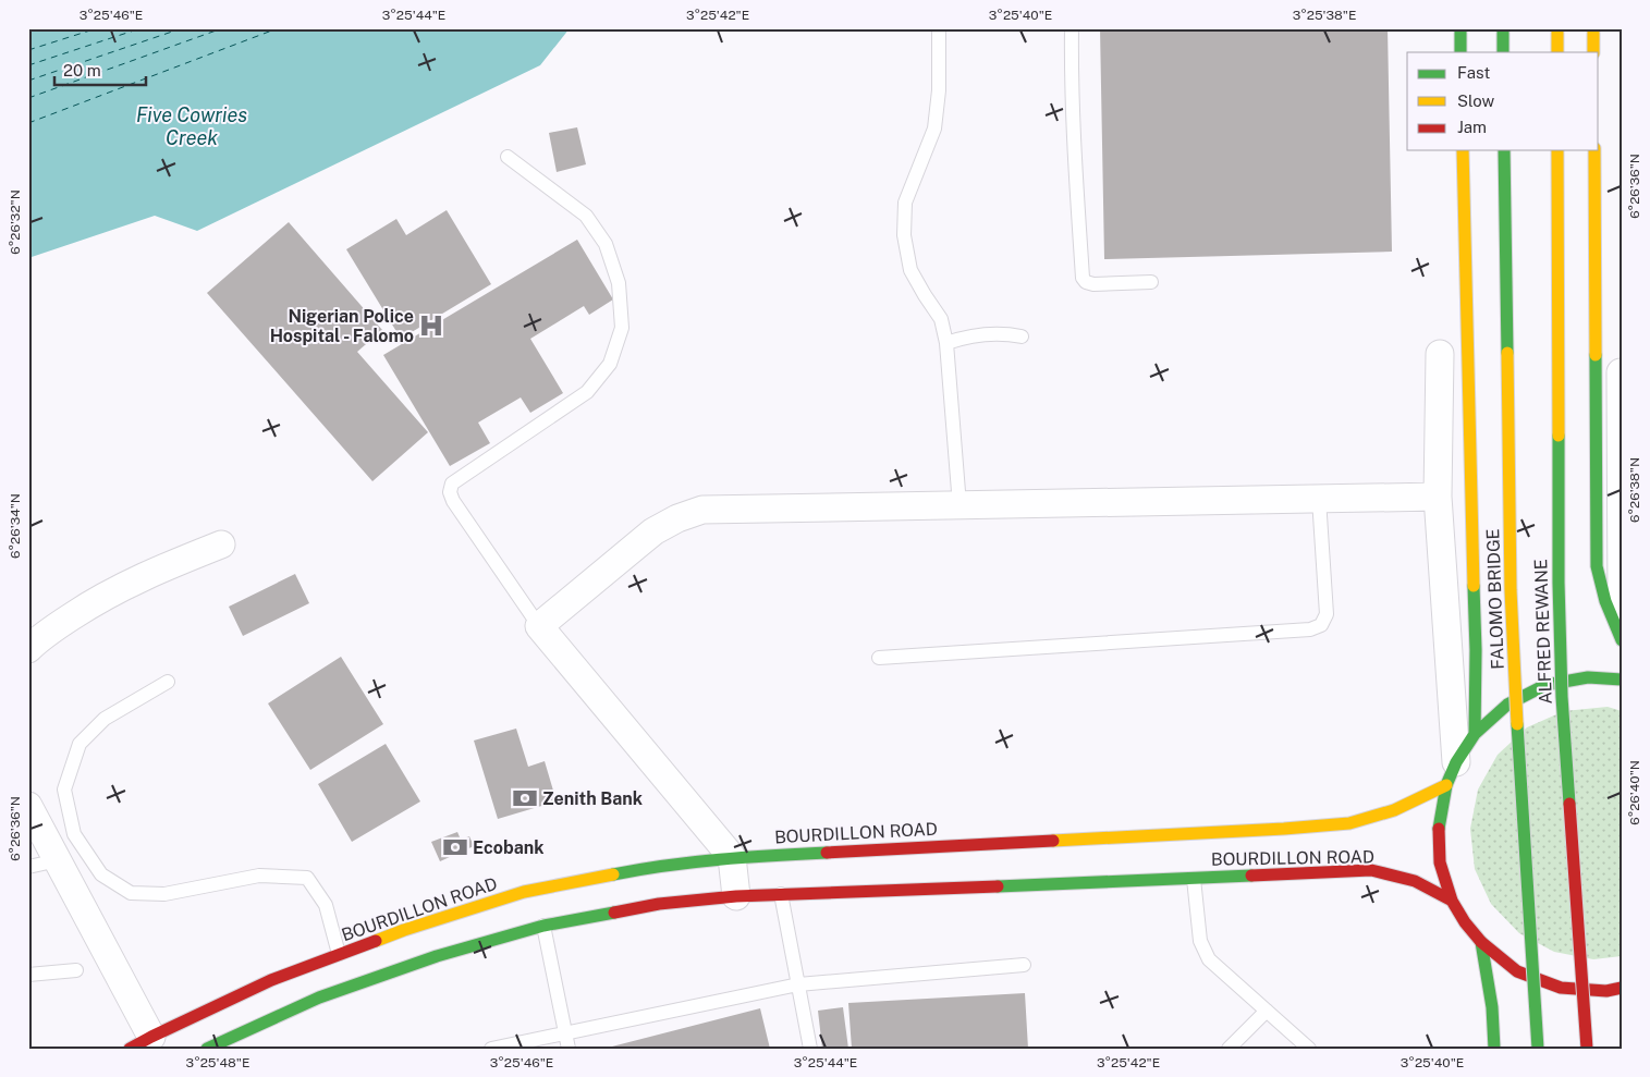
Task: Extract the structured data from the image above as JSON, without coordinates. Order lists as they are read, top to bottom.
{
  "streets": {
    "main road": ["FALOMO BRIDGE", "ALFRED REWANE", "BOURDILLON ROAD"]
  },
  "water": ["Five Cowries Creek"],
  "places": {
    "hospital": ["Nigerian Police Hospital - Falomo"],
    "bank": ["Zenith Bank", "Ecobank"]
  },
  "legend": ["Fast", "Slow", "Jam"],
  "scale_bar": "20 m",
  "coordinates": [
    "3°25'46\"E",
    "3°25'44\"E",
    "3°25'42\"E",
    "3°25'40\"E",
    "3°25'38\"E",
    "6°26'36\"N",
    "6°26'32\"N",
    "6°26'38\"N",
    "6°26'34\"N",
    "6°26'40\"N",
    "3°25'48\"E"
  ]
}
